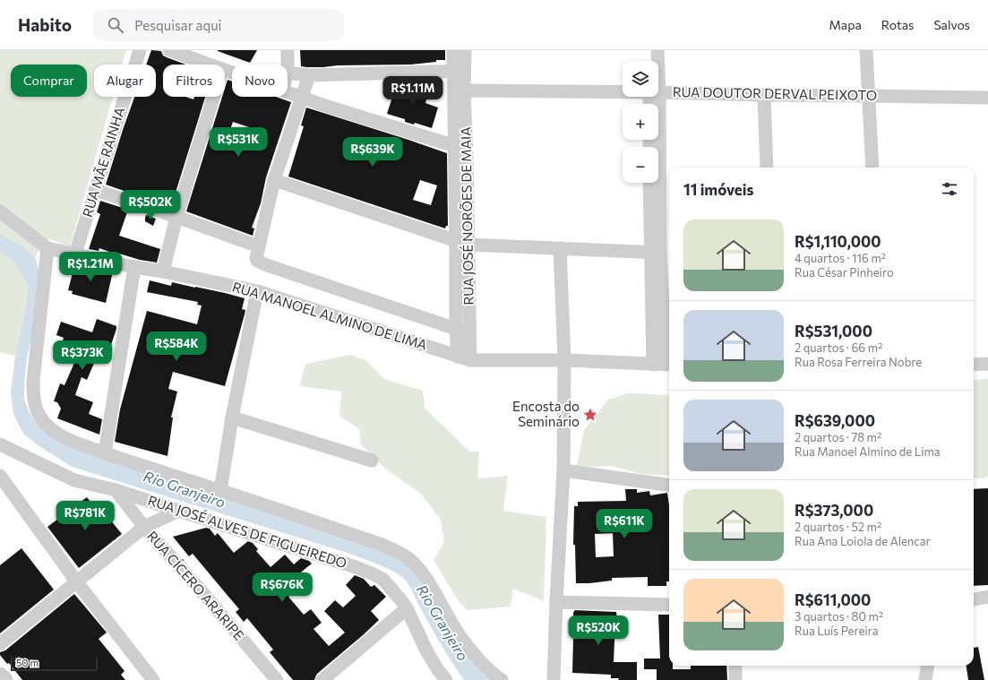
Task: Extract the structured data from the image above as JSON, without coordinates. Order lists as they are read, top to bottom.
{
  "streets": {
    "street": [
      "RUA DOUTOR DERVAL PEIXOTO",
      "RUA MÃE RAINHA",
      "RUA JOSÉ NORÕES DE MAIA",
      "RUA MANOEL ALMINO DE LIMA",
      "RUA JOSÉ ALVES DE FIGUEIREDO",
      "RUA CÍCERO ARARIPE"
    ]
  },
  "crossings": [
    ["RUA DOUTOR DERVAL PEIXOTO", "RUA JOSÉ NORÕES DE MAIA"],
    ["RUA MÃE RAINHA", "RUA MANOEL ALMINO DE LIMA"],
    ["RUA JOSÉ NORÕES DE MAIA", "RUA MANOEL ALMINO DE LIMA"],
    ["RUA JOSÉ ALVES DE FIGUEIREDO", "RUA CÍCERO ARARIPE"]
  ],
  "water": ["Rio Granjeiro"],
  "places": {
    "place": ["Encosta do Seminário"]
  },
  "scale_bar": "50 m",
  "page": {
    "header": "Habito",
    "search": "Pesquisar aqui",
    "nav": ["Mapa", "Rotas", "Salvos"],
    "map_buttons": ["+", "−"],
    "chip": [
      "Comprar",
      "Alugar",
      "Filtros",
      "Novo"
    ],
    "price": [
      "R$1.11M",
      "R$531K",
      "R$639K",
      "R$502K",
      "R$1.21M",
      "R$584K",
      "R$373K",
      "R$781K",
      "R$611K",
      "R$676K",
      "R$520K"
    ],
    "heading": "11 imóveis",
    "list": [
      {
        "name": "R$1,110,000",
        "note": "4 quartos · 116 m² · Rua César Pinheiro"
      },
      {
        "name": "R$531,000",
        "note": "2 quartos · 66 m² · Rua Rosa Ferreira Nobre"
      },
      {
        "name": "R$639,000",
        "note": "2 quartos · 78 m² · Rua Manoel Almino de Lima"
      },
      {
        "name": "R$373,000",
        "note": "2 quartos · 52 m² · Rua Ana Loiola de Alencar"
      },
      {
        "name": "R$611,000",
        "note": "3 quartos · 80 m² · Rua Luís Pereira"
      }
    ],
    "scale": "50 m"
  }
}
